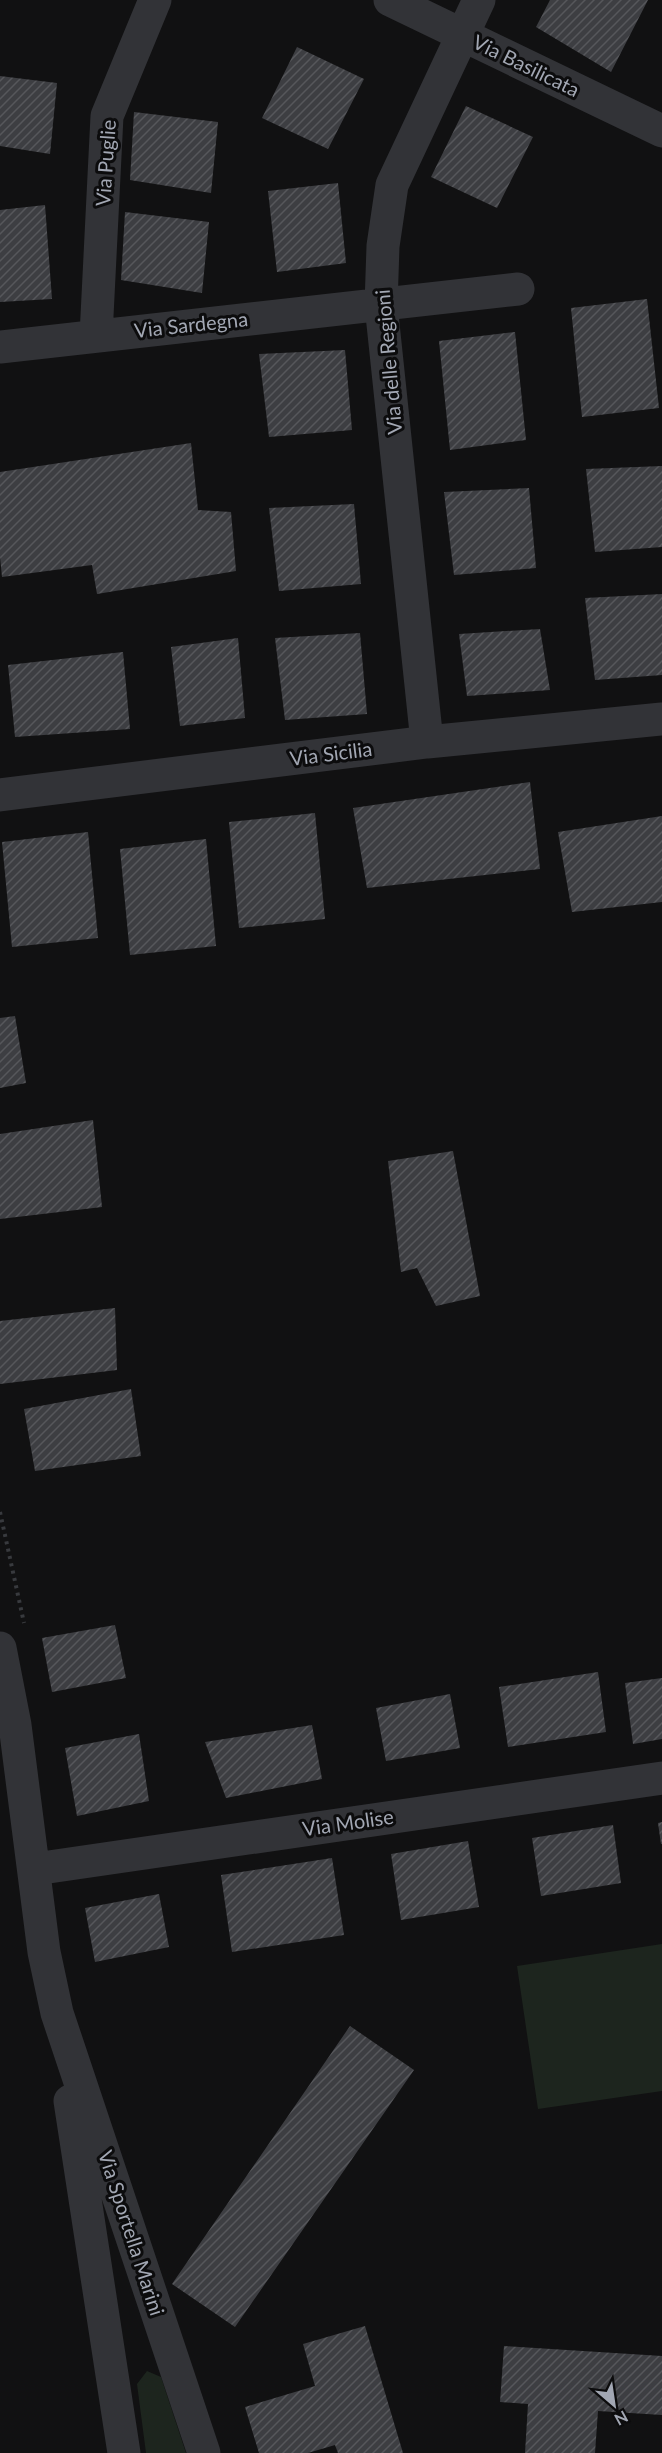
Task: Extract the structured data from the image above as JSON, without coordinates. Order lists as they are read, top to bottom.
{
  "streets": {
    "street": [
      "Via Basilicata",
      "Via Puglie",
      "Via Sardegna",
      "Via delle Regioni",
      "Via Sicilia",
      "Via Molise",
      "Via Sportella Marini"
    ]
  },
  "crossings": [
    ["Via Basilicata", "Via delle Regioni"],
    ["Via Puglie", "Via Sardegna"],
    ["Via Sardegna", "Via delle Regioni"],
    ["Via delle Regioni", "Via Sicilia"],
    ["Via Molise", "Via Sportella Marini"]
  ],
  "north": "bottom right"
}
